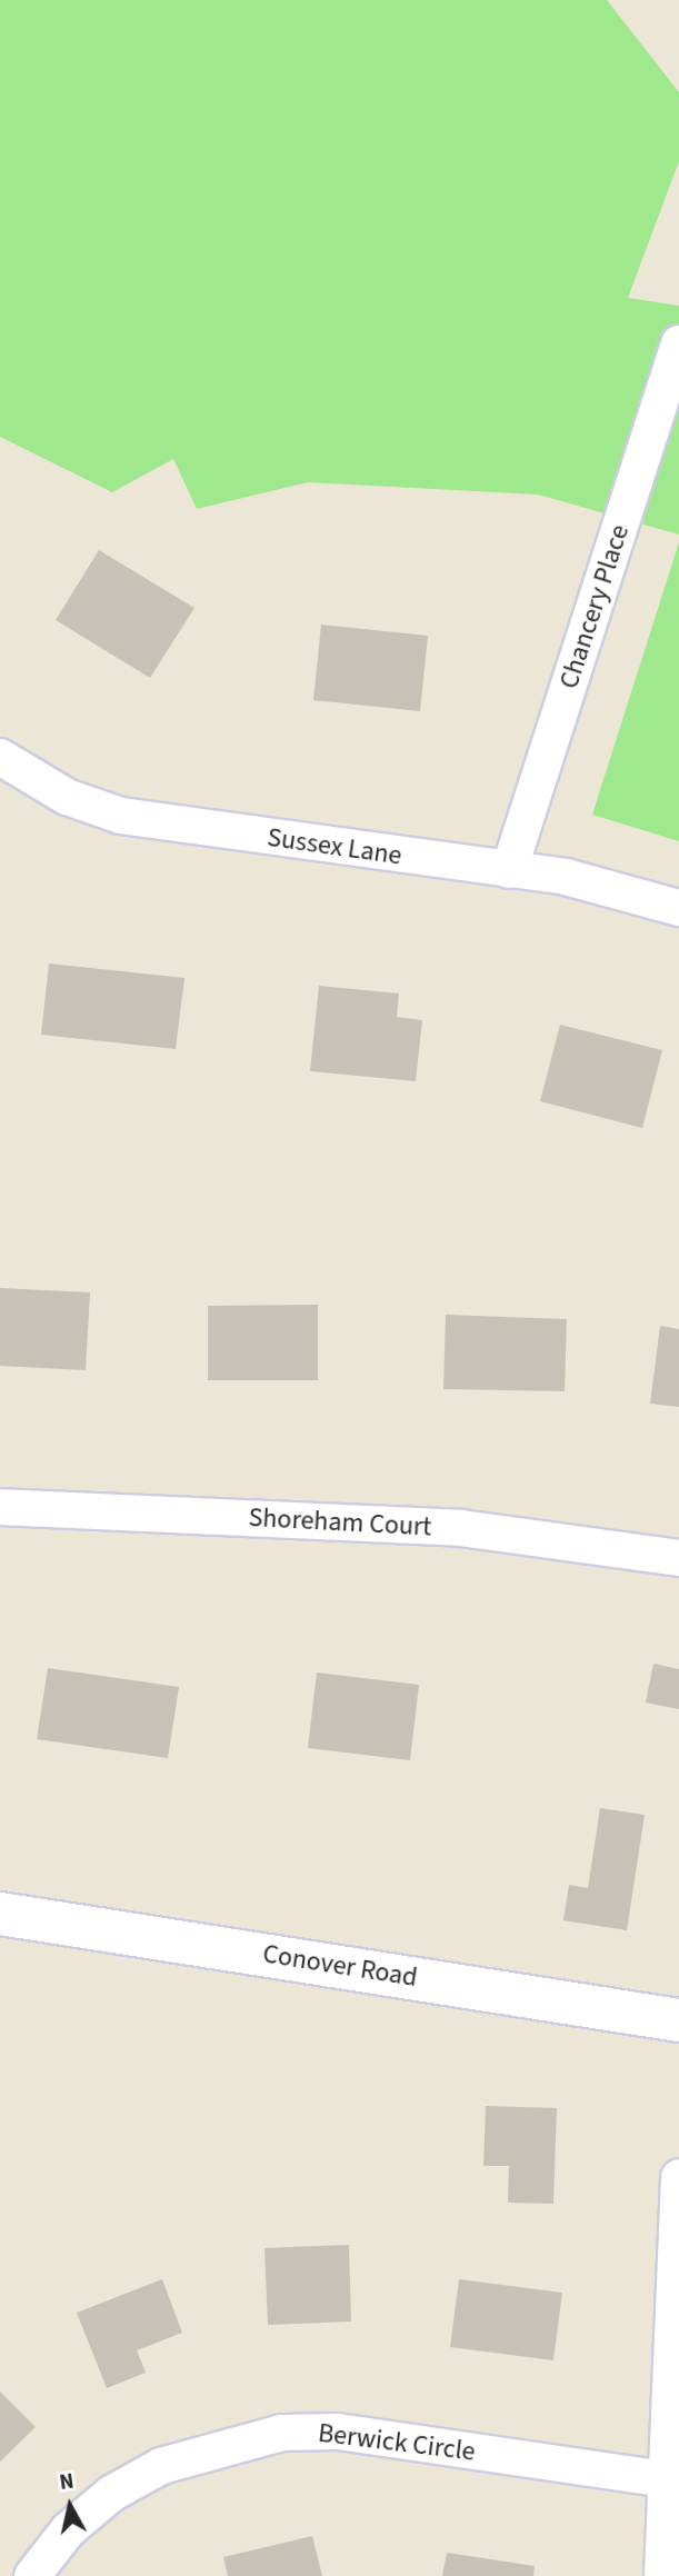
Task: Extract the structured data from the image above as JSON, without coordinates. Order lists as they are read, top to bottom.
{
  "streets": {
    "street": [
      "Chancery Place",
      "Sussex Lane",
      "Shoreham Court",
      "Conover Road",
      "Berwick Circle"
    ]
  },
  "crossings": [
    ["Chancery Place", "Sussex Lane"]
  ],
  "north": "top"
}
